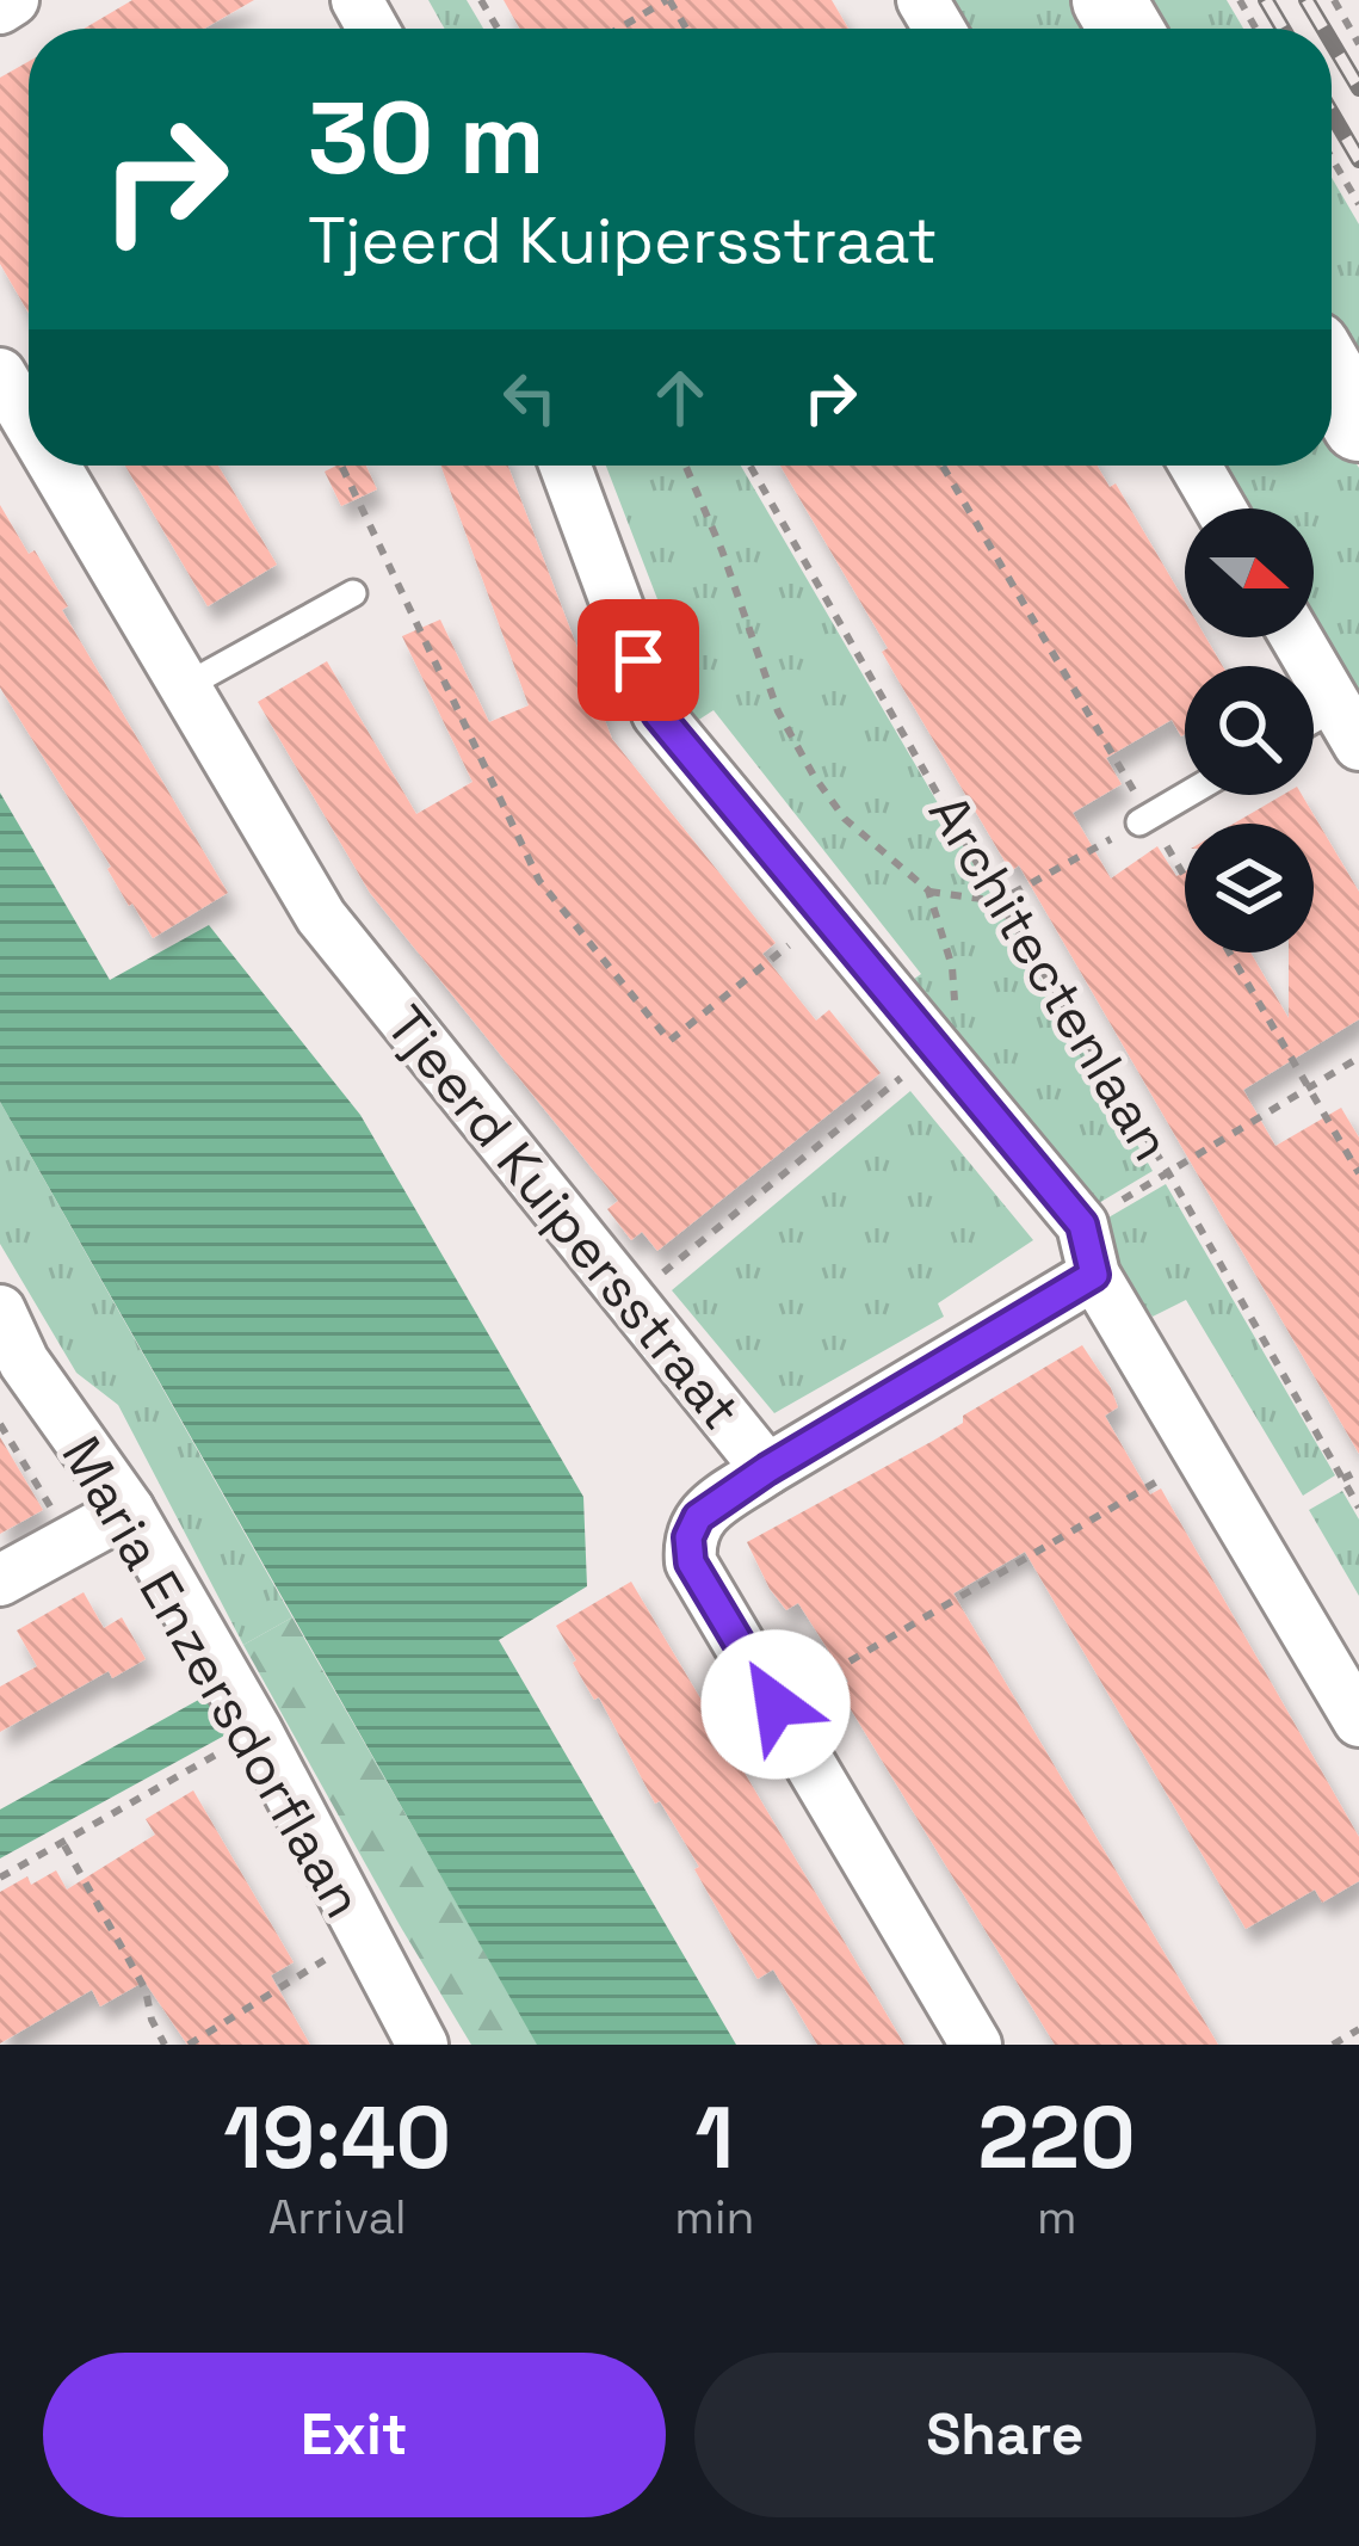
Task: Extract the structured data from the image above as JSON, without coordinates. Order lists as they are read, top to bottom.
{
  "streets": {
    "street": ["Architectenlaan", "Tjeerd Kuipersstraat", "Maria Enzersdorflaan"]
  },
  "north": "right",
  "page": {
    "turn": ["30 m", "Tjeerd Kuipersstraat"],
    "eta": [
      "19:40",
      "Arrival",
      "1",
      "min",
      "220",
      "m"
    ],
    "buttons": ["Exit", "Share"]
  }
}
